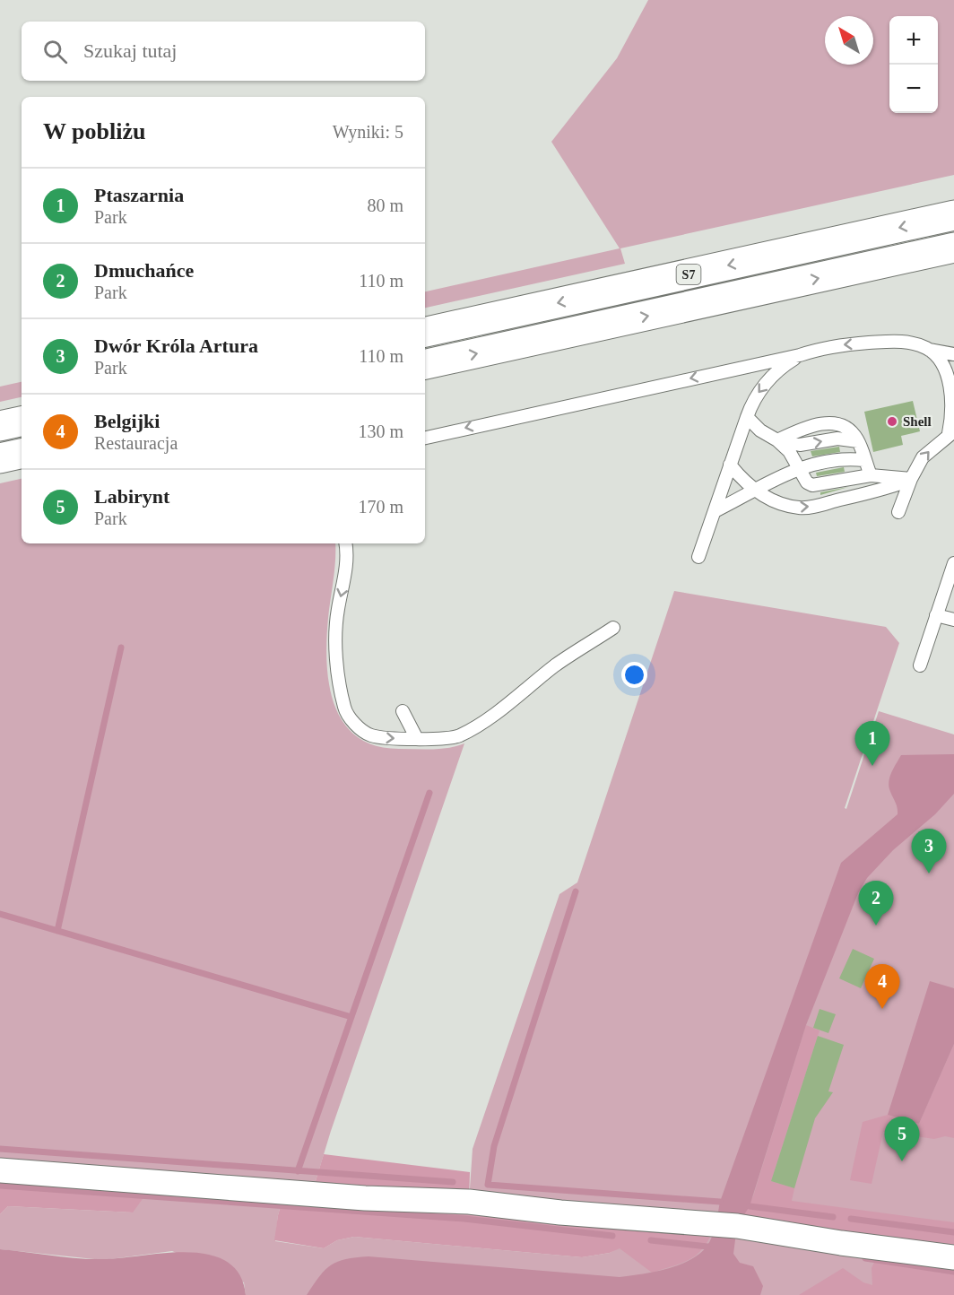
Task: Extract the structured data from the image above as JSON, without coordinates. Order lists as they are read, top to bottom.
{
  "streets": {
    "highway": ["S7"]
  },
  "places": ["Shell"],
  "north": "top left",
  "page": {
    "map_buttons": ["+", "−"],
    "search": "Szukaj tutaj",
    "heading": ["W pobliżu", "Wyniki: 5"],
    "list": [
      {
        "mark": "1",
        "name": "Ptaszarnia",
        "note": "Park",
        "value": "80 m"
      },
      {
        "mark": "2",
        "name": "Dmuchańce",
        "note": "Park",
        "value": "110 m"
      },
      {
        "mark": "3",
        "name": "Dwór Króla Artura",
        "note": "Park",
        "value": "110 m"
      },
      {
        "mark": "4",
        "name": "Belgijki",
        "note": "Restauracja",
        "value": "130 m"
      },
      {
        "mark": "5",
        "name": "Labirynt",
        "note": "Park",
        "value": "170 m"
      }
    ],
    "pins": [
      "1",
      "3",
      "2",
      "4",
      "5"
    ]
  }
}
